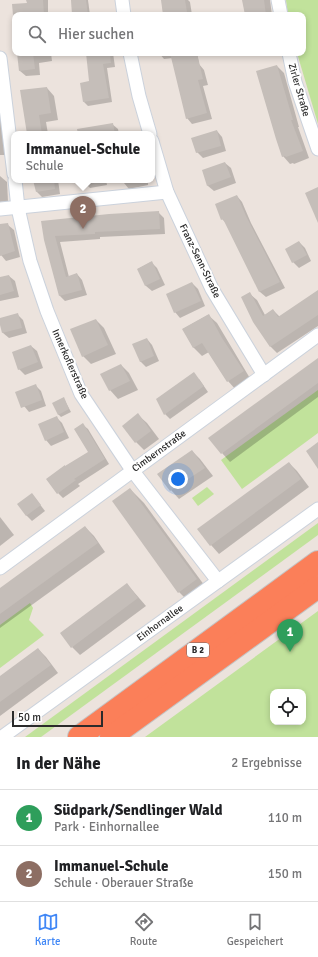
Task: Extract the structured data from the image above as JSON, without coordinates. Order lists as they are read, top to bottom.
{
  "streets": {
    "highway": ["B 2"],
    "street": [
      "Zirler Straße",
      "Franz-Senn-Straße",
      "Innerkoflerstraße",
      "Cimbernstraße",
      "Einhornallee"
    ]
  },
  "crossings": [
    ["Franz-Senn-Straße", "Cimbernstraße"],
    ["Innerkoflerstraße", "Cimbernstraße"],
    ["Innerkoflerstraße", "Einhornallee"]
  ],
  "scale_bar": "50 m",
  "page": {
    "search": "Hier suchen",
    "popup": ["Immanuel-Schule", "Schule"],
    "pins": ["2", "1"],
    "scale": "50 m",
    "heading": ["In der Nähe", "2 Ergebnisse"],
    "list": [
      {
        "mark": "1",
        "name": "Südpark/Sendlinger Wald",
        "note": "Park · Einhornallee",
        "value": "110 m"
      },
      {
        "mark": "2",
        "name": "Immanuel-Schule",
        "note": "Schule · Oberauer Straße",
        "value": "150 m"
      }
    ],
    "nav": ["Karte", "Route", "Gespeichert"]
  }
}
